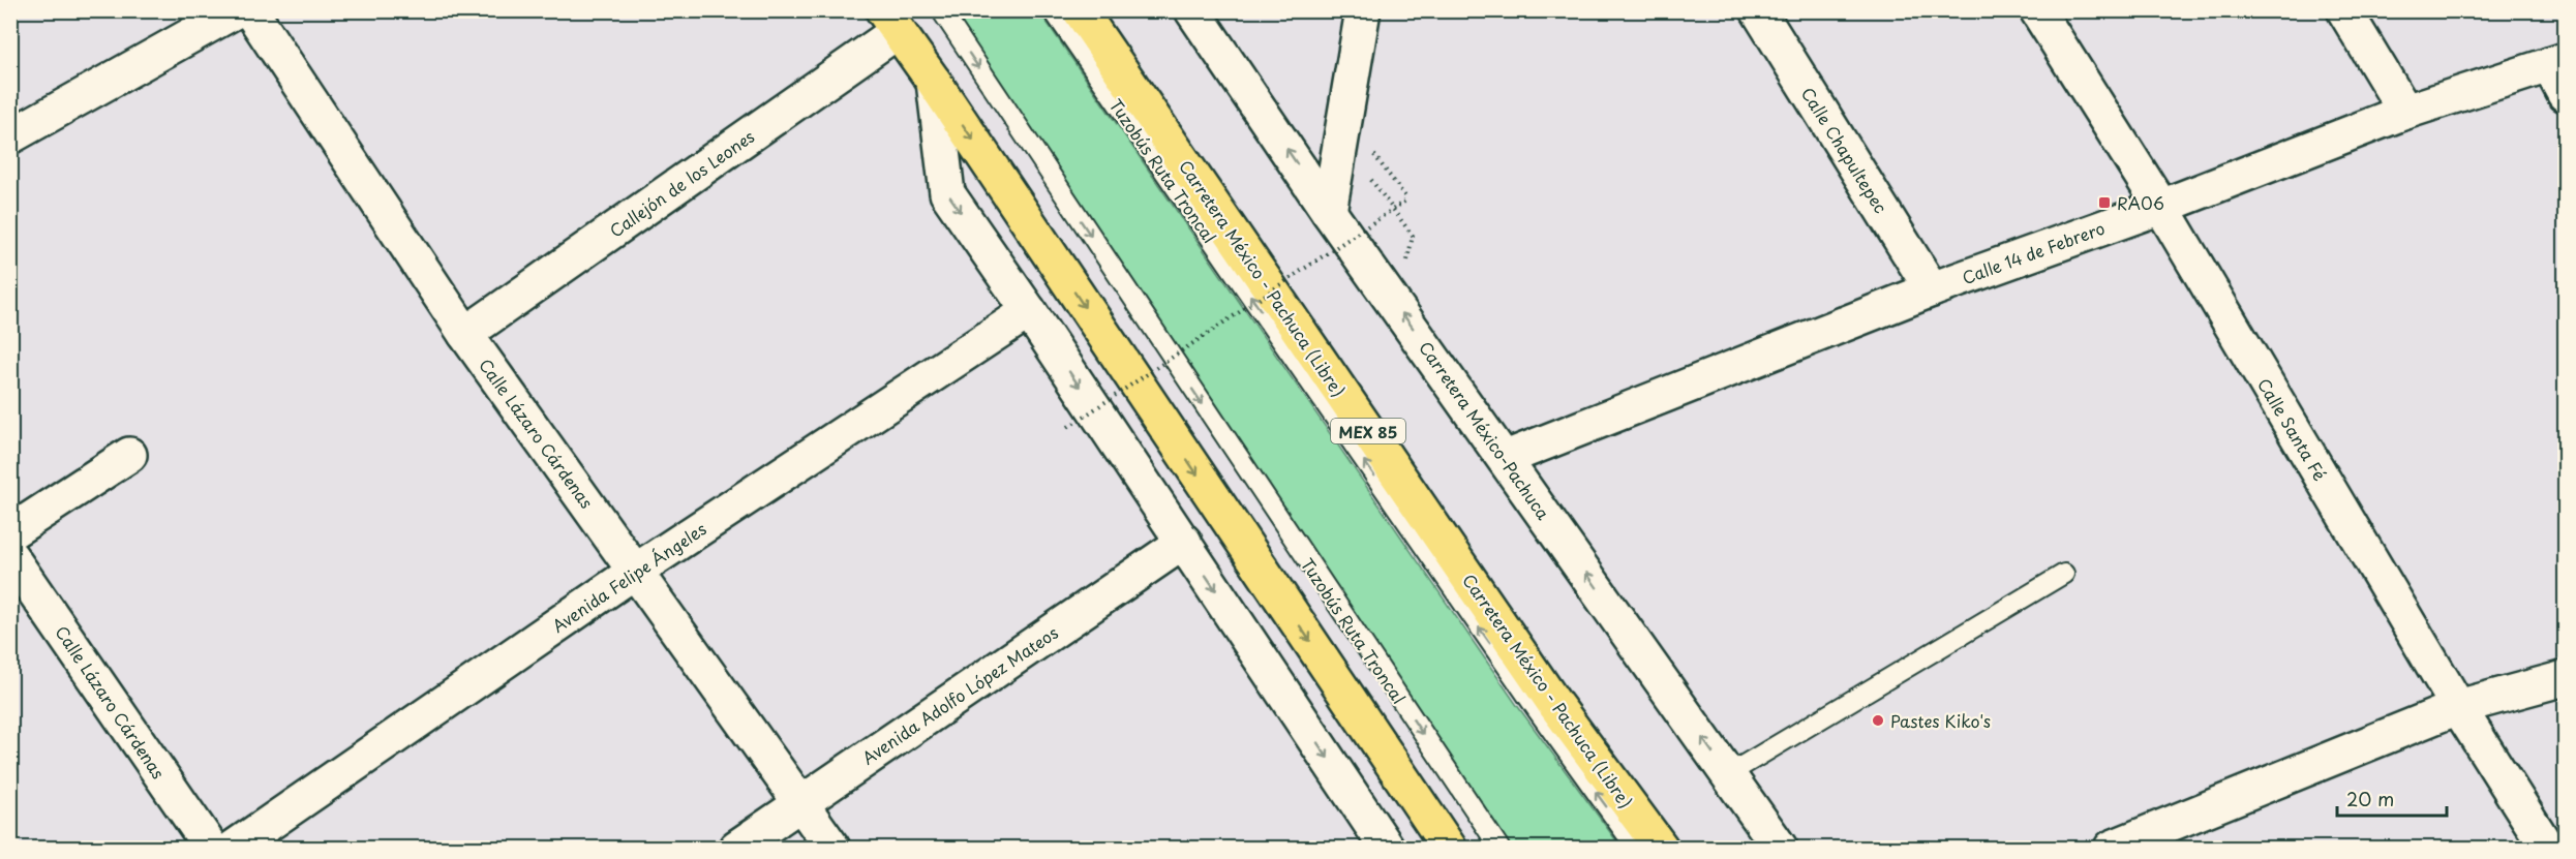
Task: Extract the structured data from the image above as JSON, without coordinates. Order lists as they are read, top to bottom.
{
  "streets": {
    "highway": ["Carretera México - Pachuca (Libre)", "MEX 85"],
    "street": [
      "Calle Chapultepec",
      "Callejón de los Leones",
      "Calle 14 de Febrero",
      "Calle Santa Fé",
      "Carretera México-Pachuca",
      "Calle Lázaro Cárdenas",
      "Avenida Felipe Ángeles",
      "Avenida Adolfo López Mateos"
    ],
    "lane": ["Tuzobús Ruta Troncal"]
  },
  "crossings": [
    ["Calle Chapultepec", "Calle 14 de Febrero"],
    ["Callejón de los Leones", "Calle Lázaro Cárdenas"],
    ["Calle 14 de Febrero", "Calle Santa Fé"],
    ["Calle 14 de Febrero", "Carretera México-Pachuca"],
    ["Calle Lázaro Cárdenas", "Avenida Felipe Ángeles"],
    ["Calle Lázaro Cárdenas", "Avenida Adolfo López Mateos"]
  ],
  "places": {
    "transit": ["RA06"],
    "other": ["Pastes Kiko's"]
  },
  "scale_bar": "20 m"
}
